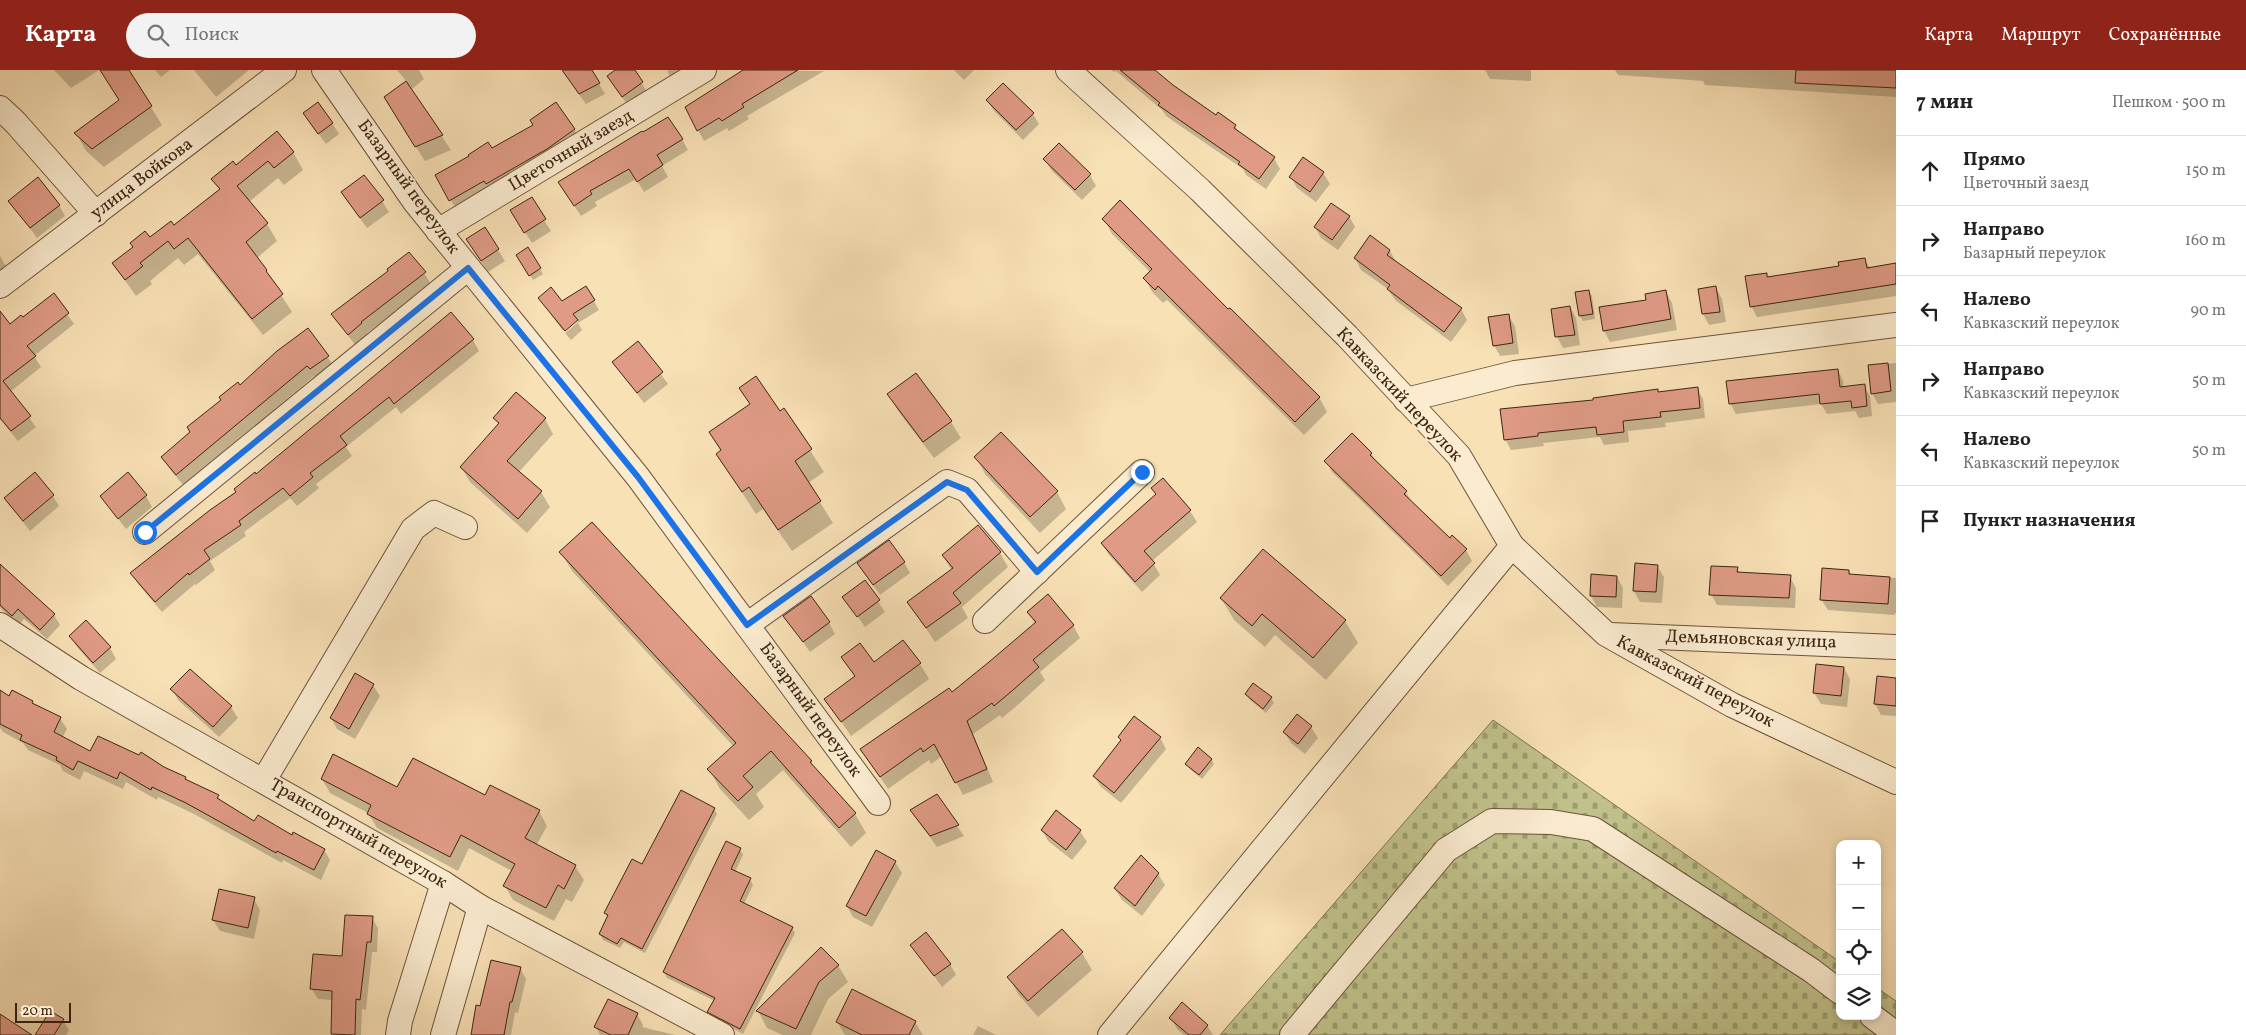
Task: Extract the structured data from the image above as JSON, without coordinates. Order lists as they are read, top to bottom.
{
  "streets": {
    "street": [
      "Цветочный заезд",
      "улица Войкова",
      "Базарный переулок",
      "Кавказский переулок",
      "Демьяновская улица",
      "Транспортный переулок"
    ]
  },
  "crossings": [
    ["Цветочный заезд", "Базарный переулок"],
    ["Кавказский переулок", "Демьяновская улица"]
  ],
  "scale_bar": "20 m",
  "page": {
    "header": "Карта",
    "search": "Поиск",
    "nav": ["Карта", "Маршрут", "Сохранённые"],
    "heading": ["7 мин", "Пешком · 500 m"],
    "list": [
      ["Прямо", "Цветочный заезд", "150 m"],
      ["Направо", "Базарный переулок", "160 m"],
      ["Налево", "Кавказский переулок", "90 m"],
      ["Направо", "Кавказский переулок", "50 m"],
      ["Налево", "Кавказский переулок", "50 m"],
      "Пункт назначения"
    ],
    "map_buttons": ["+", "−"],
    "scale": "20 m"
  }
}
